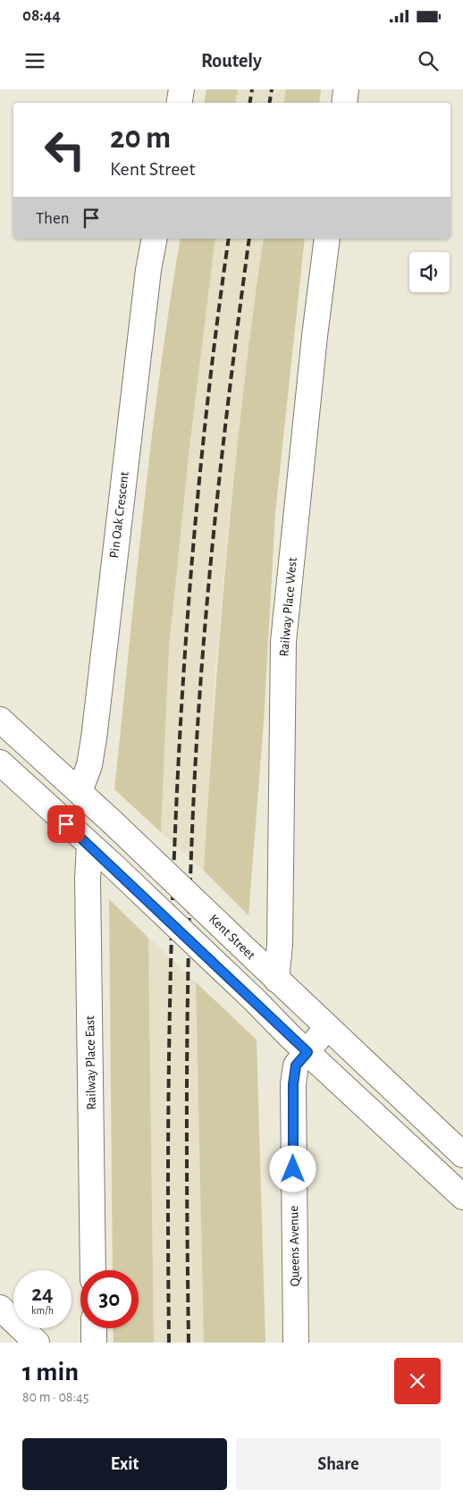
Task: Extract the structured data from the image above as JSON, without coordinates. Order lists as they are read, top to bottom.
{
  "streets": {
    "street": [
      "Pin Oak Crescent",
      "Railway Place West",
      "Kent Street",
      "Railway Place East",
      "Queens Avenue"
    ]
  },
  "crossings": [
    ["Pin Oak Crescent", "Kent Street"],
    ["Railway Place West", "Kent Street"],
    ["Kent Street", "Queens Avenue"]
  ],
  "page": {
    "status": "08:44",
    "header": "Routely",
    "turn": ["20 m", "Kent Street"],
    "then": "Then",
    "speed": "24 km/h",
    "limit": "30",
    "heading": ["1 min", "80 m · 08:45"],
    "buttons": ["Exit", "Share"]
  }
}
